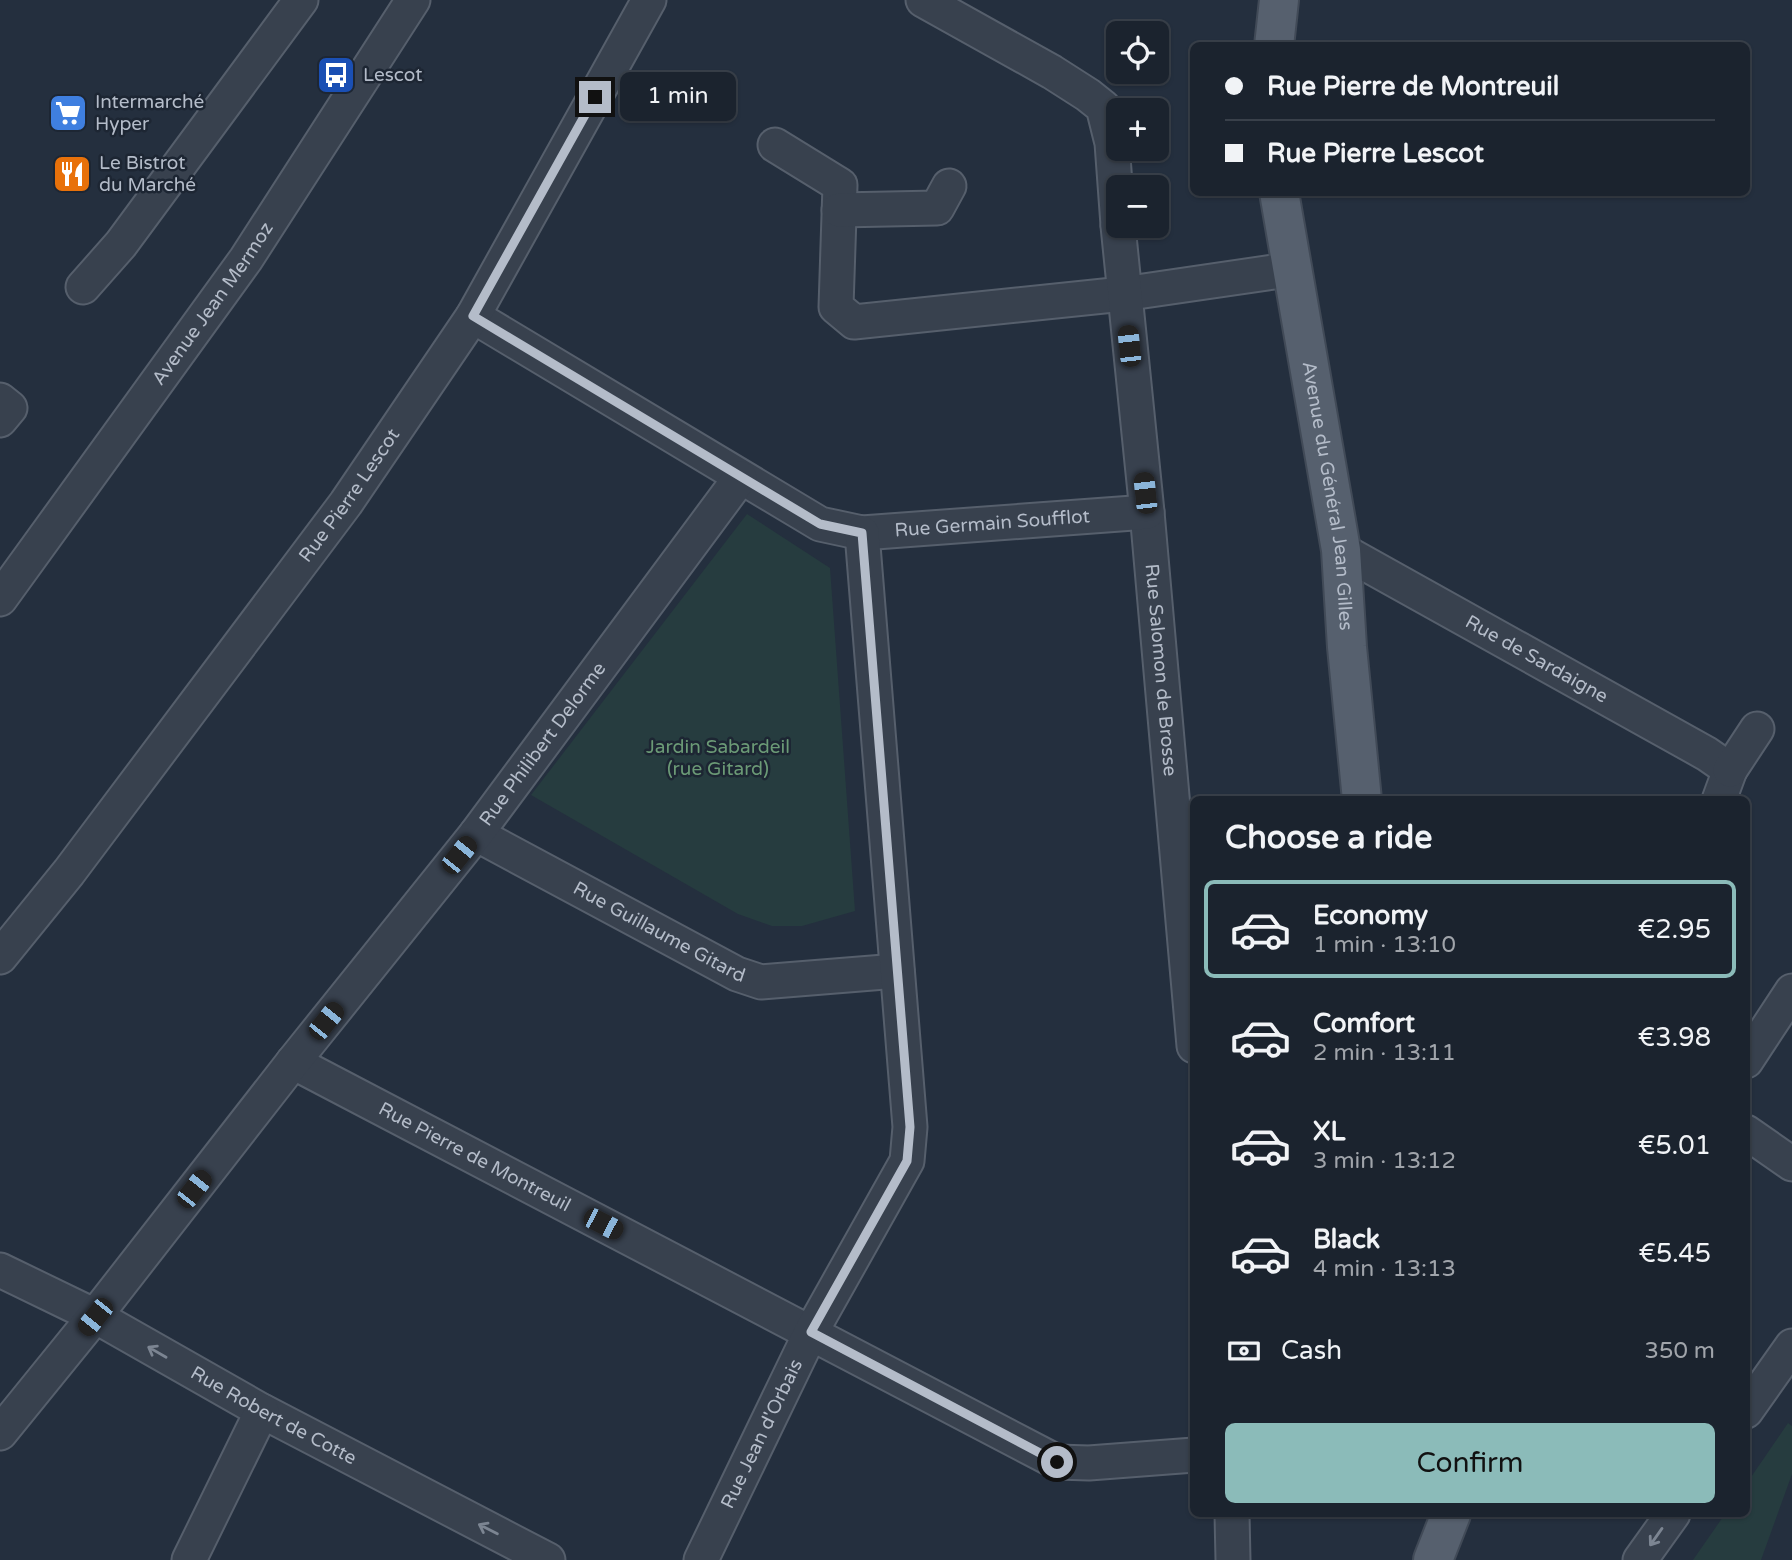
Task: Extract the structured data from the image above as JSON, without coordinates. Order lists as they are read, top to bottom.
{
  "streets": {
    "main road": ["Avenue du Général Jean Gilles"],
    "street": [
      "Avenue Jean Mermoz",
      "Rue Pierre Lescot",
      "Rue Germain Soufflot",
      "Rue de Sardaigne",
      "Rue Salomon de Brosse",
      "Rue Philibert Delorme",
      "Rue Guillaume Gitard",
      "Rue Pierre de Montreuil",
      "Rue Robert de Cotte",
      "Rue Jean d'Orbais"
    ]
  },
  "crossings": [
    ["Rue Pierre Lescot", "Rue Germain Soufflot"],
    ["Avenue du Général Jean Gilles", "Rue de Sardaigne"],
    ["Rue Germain Soufflot", "Rue Salomon de Brosse"],
    ["Rue Germain Soufflot", "Rue Philibert Delorme"],
    ["Rue Germain Soufflot", "Rue Jean d'Orbais"],
    ["Rue Philibert Delorme", "Rue Guillaume Gitard"],
    ["Rue Philibert Delorme", "Rue Pierre de Montreuil"],
    ["Rue Philibert Delorme", "Rue Robert de Cotte"],
    ["Rue Guillaume Gitard", "Rue Jean d'Orbais"],
    ["Rue Pierre de Montreuil", "Rue Jean d'Orbais"]
  ],
  "one_way": ["Rue Robert de Cotte"],
  "parks": ["Jardin Sabardeil (rue Gitard)"],
  "places": {
    "bus stop": ["Lescot"],
    "supermarket": ["Intermarché Hyper"],
    "restaurant": ["Le Bistrot du Marché"]
  },
  "page": {
    "map_buttons": ["+", "−"],
    "banner": ["Rue Pierre de Montreuil", "Rue Pierre Lescot"],
    "bubble": "1 min",
    "heading": "Choose a ride",
    "list": [
      {
        "name": "Economy",
        "note": "1 min · 13:10",
        "value": "€2.95"
      },
      {
        "name": "Comfort",
        "note": "2 min · 13:11",
        "value": "€3.98"
      },
      {
        "name": "XL",
        "note": "3 min · 13:12",
        "value": "€5.01"
      },
      {
        "name": "Black",
        "note": "4 min · 13:13",
        "value": "€5.45"
      }
    ],
    "pay": ["Cash", "350 m"],
    "buttons": "Confirm"
  }
}
